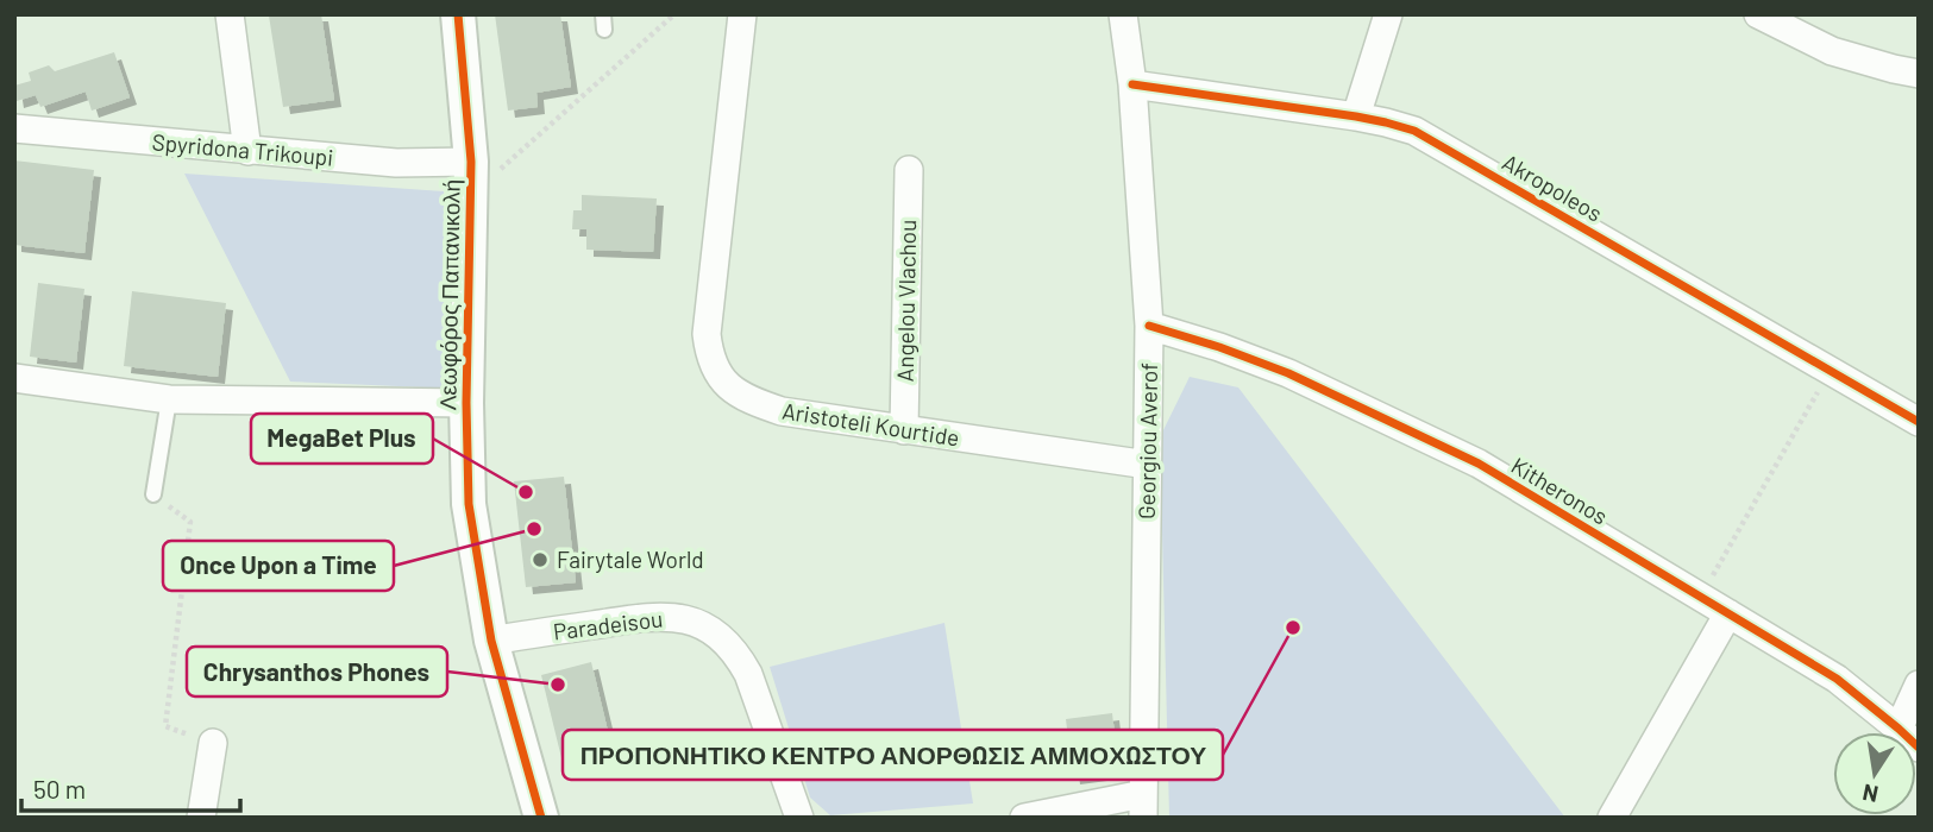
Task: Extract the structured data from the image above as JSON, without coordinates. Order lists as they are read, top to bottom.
{
  "streets": {
    "street": [
      "Spyridona Trikoupi",
      "Akropoleos",
      "Λεωφόρος Παπανικολή",
      "Angelou Vlachou",
      "Aristoteli Kourtide",
      "Georgiou Averof",
      "Kitheronos",
      "Paradeisou"
    ]
  },
  "crossings": [
    ["Spyridona Trikoupi", "Λεωφόρος Παπανικολή"],
    ["Akropoleos", "Georgiou Averof"],
    ["Λεωφόρος Παπανικολή", "Paradeisou"],
    ["Angelou Vlachou", "Aristoteli Kourtide"],
    ["Aristoteli Kourtide", "Georgiou Averof"],
    ["Georgiou Averof", "Kitheronos"]
  ],
  "places": [
    "MegaBet Plus",
    "Once Upon a Time",
    "Fairytale World",
    "ΠΡΟΠΟΝΗΤΙΚΟ ΚΕΝΤΡΟ ΑΝΟΡΘΩΣΙΣ ΑΜΜΟΧΩΣΤΟΥ",
    "Chrysanthos Phones"
  ],
  "scale_bar": "50 m",
  "north": "bottom"
}
